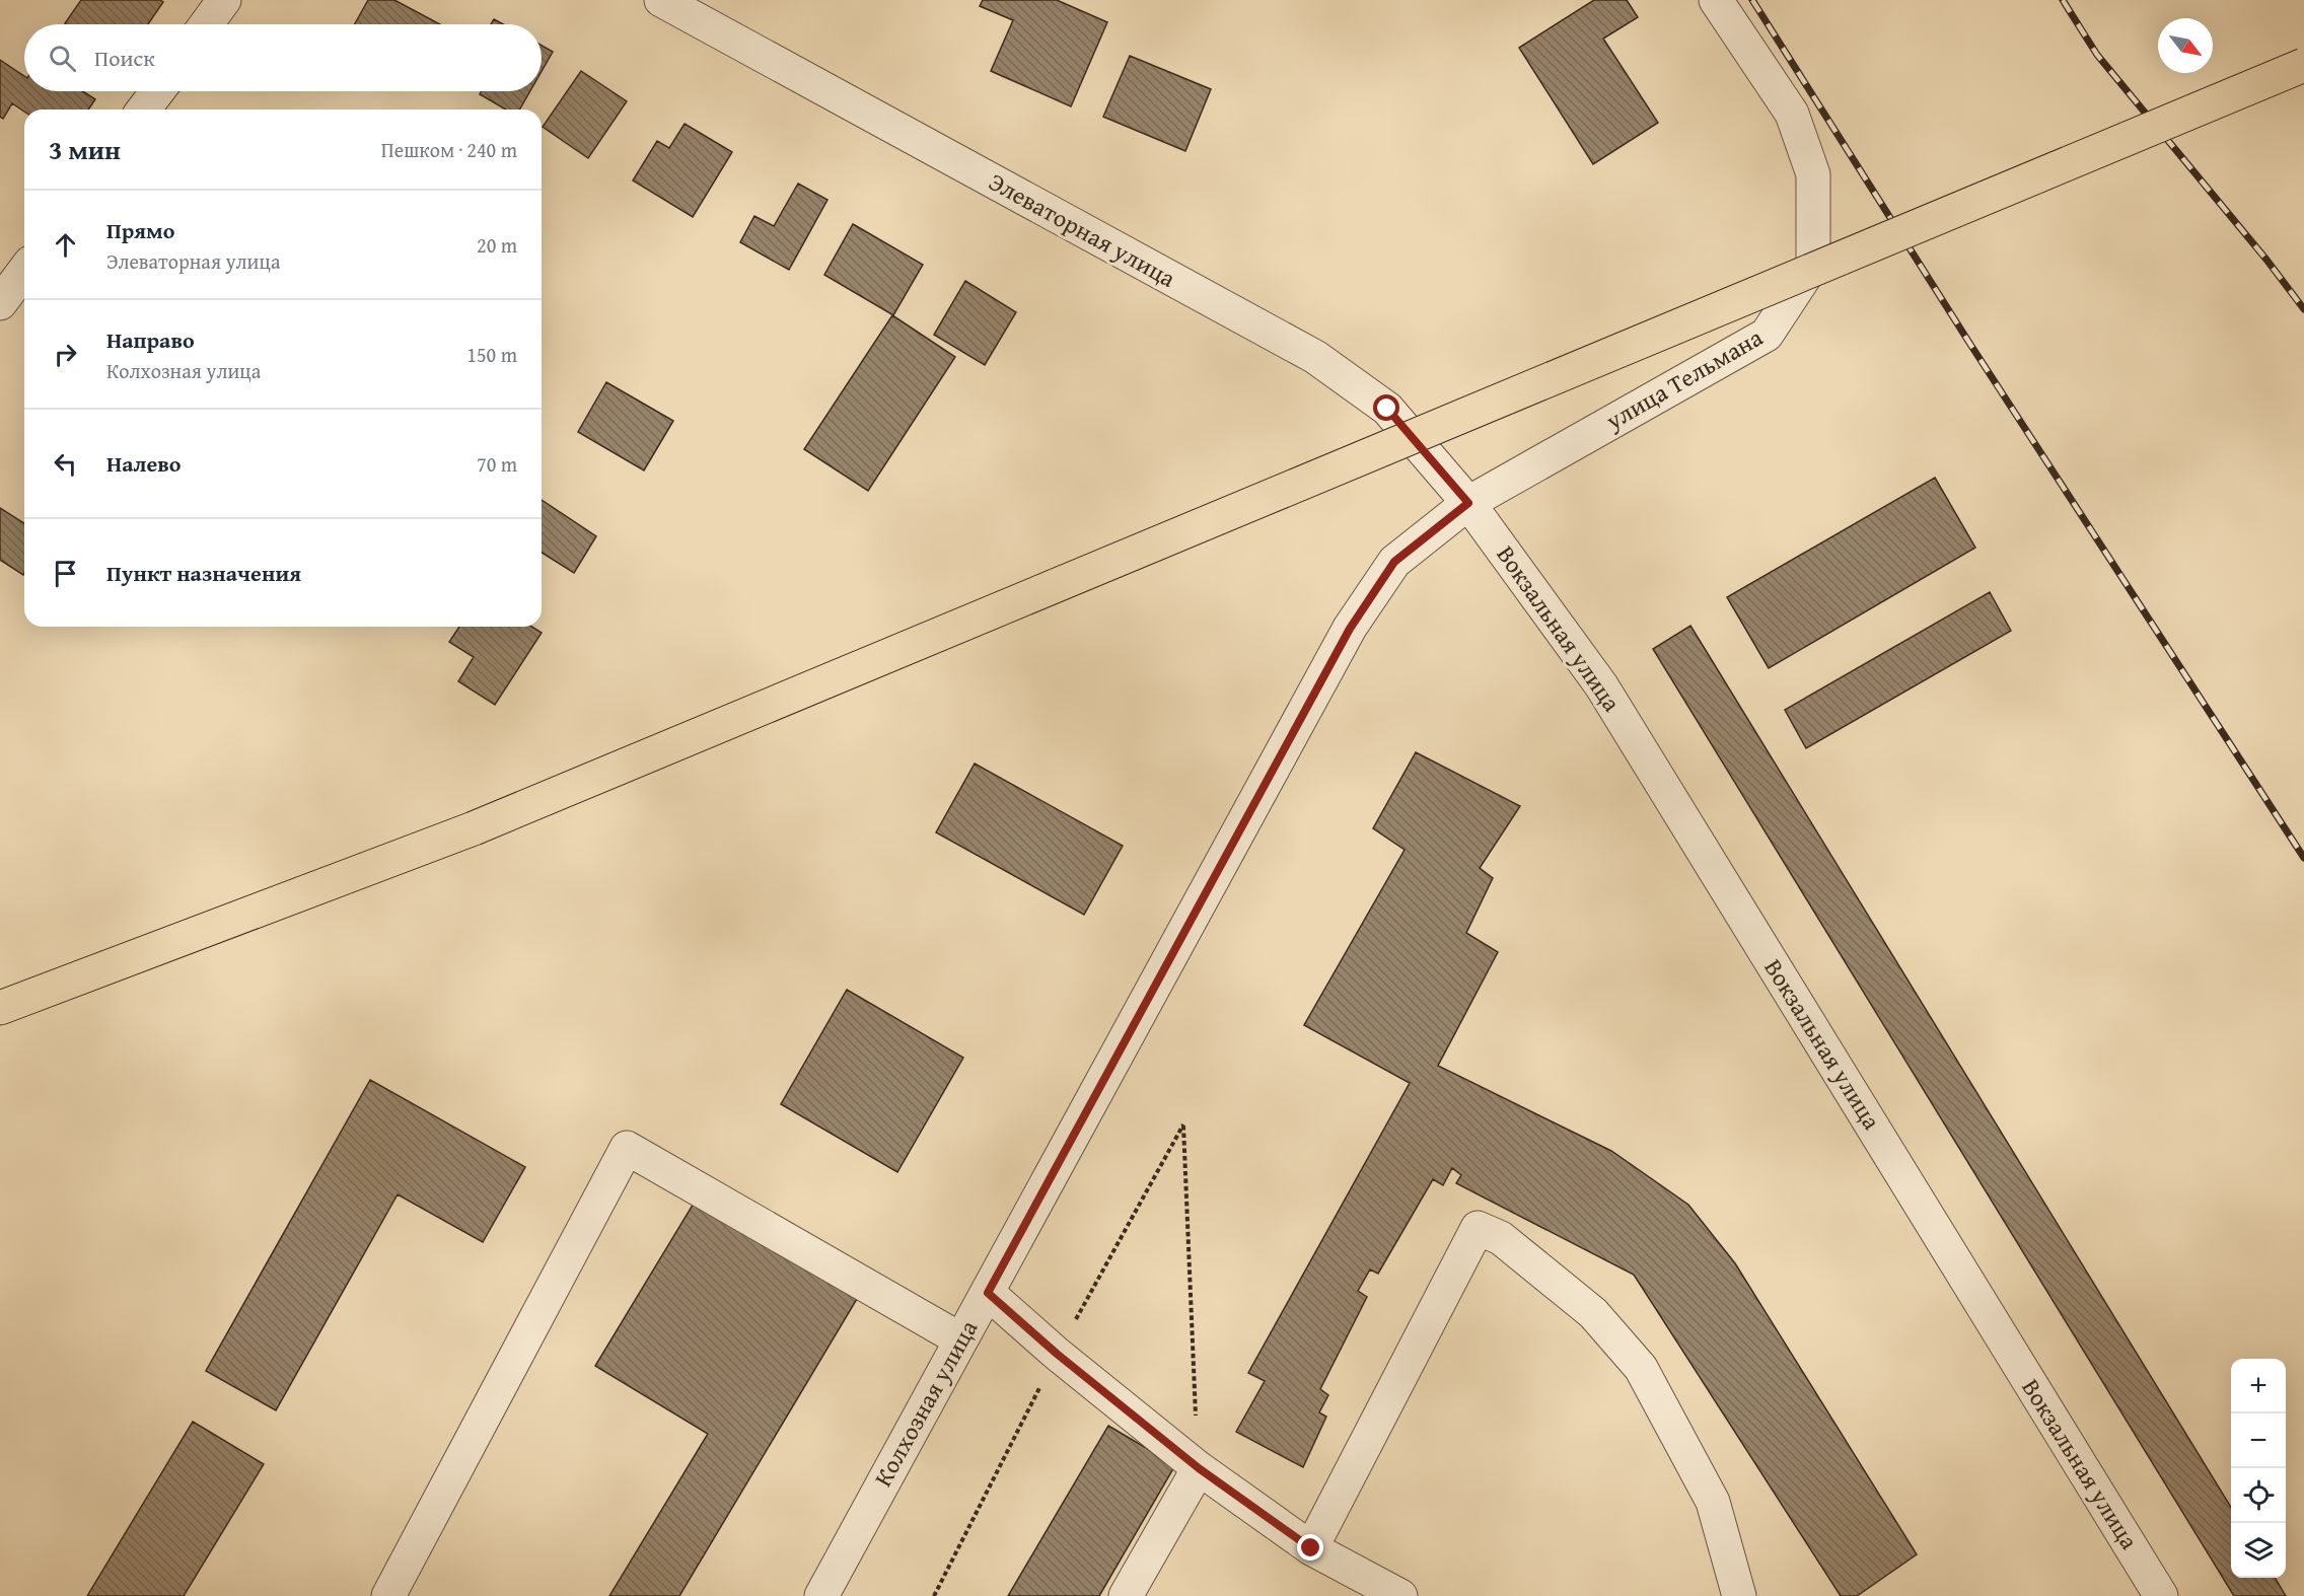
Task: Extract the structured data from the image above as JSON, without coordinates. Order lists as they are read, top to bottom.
{
  "streets": {
    "street": [
      "Элеваторная улица",
      "улица Тельмана",
      "Вокзальная улица",
      "Колхозная улица"
    ]
  },
  "crossings": [
    ["Элеваторная улица", "улица Тельмана"],
    ["Элеваторная улица", "Вокзальная улица"],
    ["Элеваторная улица", "Колхозная улица"],
    ["улица Тельмана", "Вокзальная улица"],
    ["улица Тельмана", "Колхозная улица"],
    ["Вокзальная улица", "Колхозная улица"]
  ],
  "north": "bottom right",
  "page": {
    "search": "Поиск",
    "heading": ["3 мин", "Пешком · 240 m"],
    "list": [
      ["Прямо", "Элеваторная улица", "20 m"],
      ["Направо", "Колхозная улица", "150 m"],
      ["Налево", "70 m"],
      "Пункт назначения"
    ],
    "map_buttons": ["+", "−"]
  }
}
